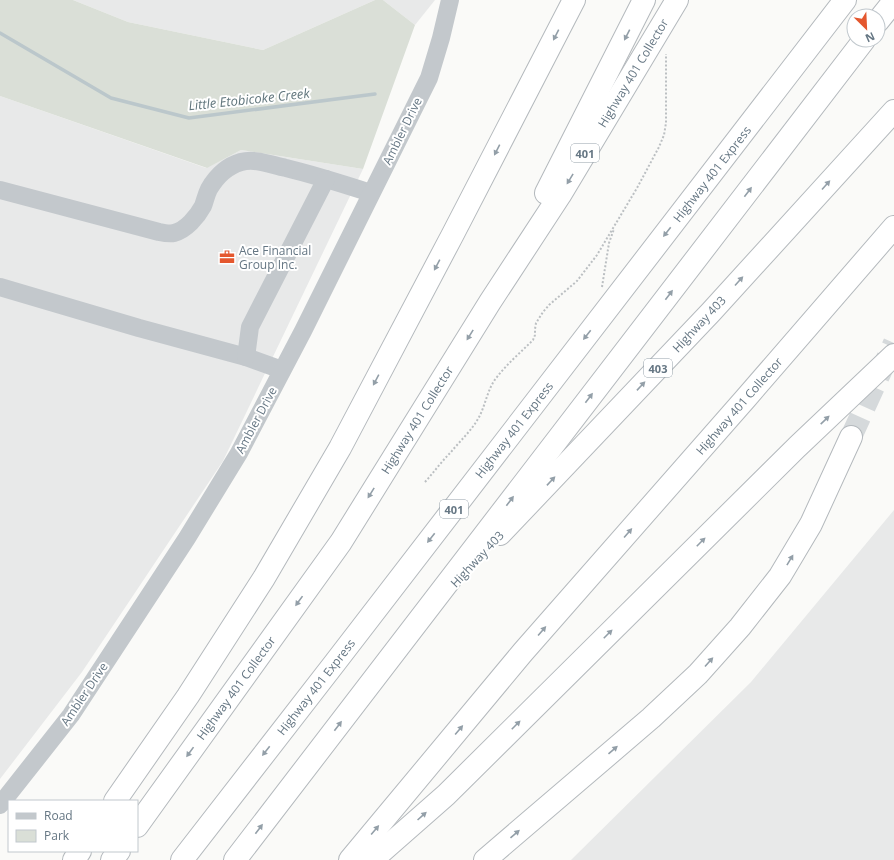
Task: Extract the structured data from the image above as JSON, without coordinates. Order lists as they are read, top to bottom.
{
  "streets": {
    "highway": [
      "Highway 401 Collector",
      "401",
      "Highway 401 Express",
      "Highway 403",
      "403"
    ],
    "street": ["Ambler Drive"]
  },
  "water": ["Little Etobicoke Creek"],
  "places": {
    "office": ["Ace Financial Group Inc."]
  },
  "legend": ["Road", "Park"],
  "north": "bottom right"
}
